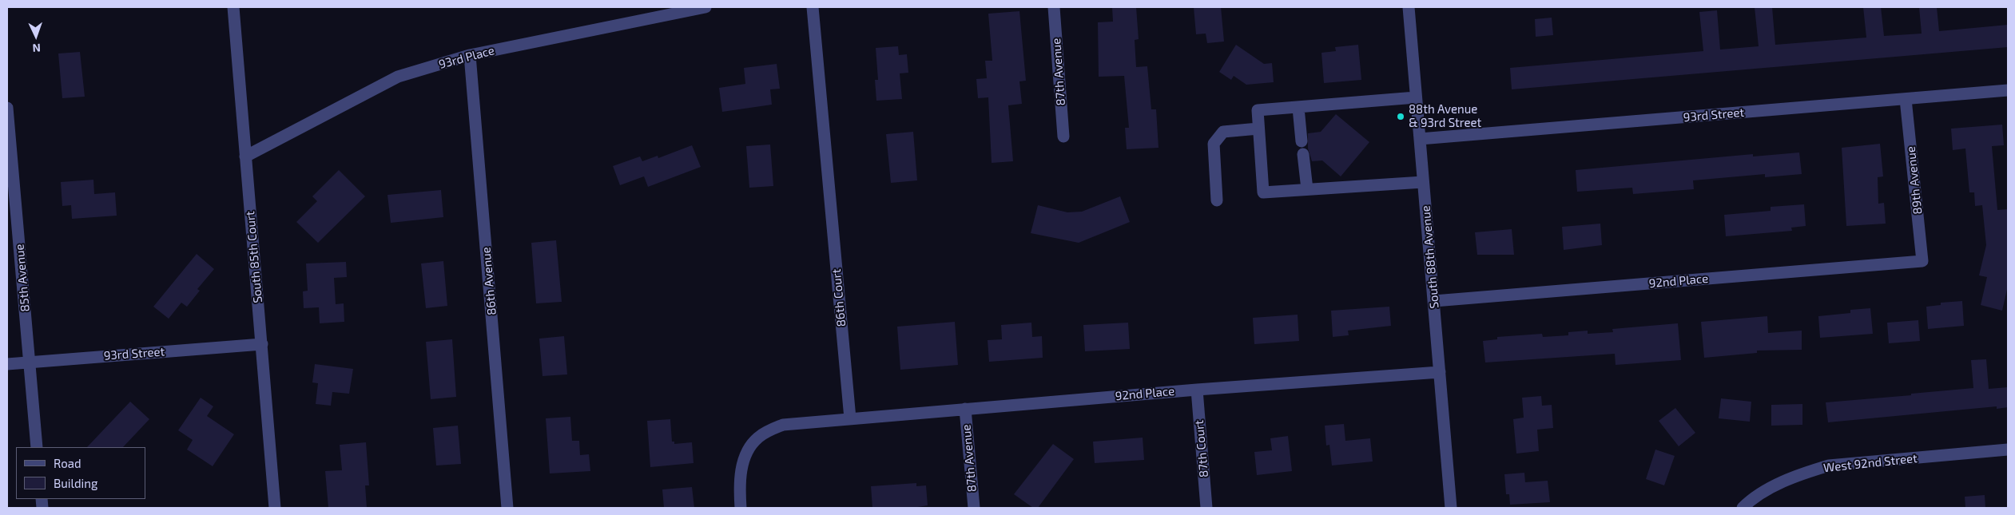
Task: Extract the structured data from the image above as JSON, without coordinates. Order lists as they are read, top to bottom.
{
  "streets": {
    "street": [
      "93rd Place",
      "87th Avenue",
      "93rd Street",
      "89th Avenue",
      "South 85th Court",
      "South 88th Avenue",
      "85th Avenue",
      "86th Avenue",
      "92nd Place",
      "86th Court",
      "87th Court",
      "West 92nd Street"
    ]
  },
  "crossings": [
    ["93rd Place", "South 85th Court"],
    ["93rd Place", "86th Avenue"],
    ["87th Avenue", "92nd Place"],
    ["93rd Street", "89th Avenue"],
    ["93rd Street", "South 85th Court"],
    ["93rd Street", "South 88th Avenue"],
    ["93rd Street", "85th Avenue"],
    ["89th Avenue", "92nd Place"],
    ["South 88th Avenue", "92nd Place"],
    ["92nd Place", "86th Court"],
    ["92nd Place", "87th Court"]
  ],
  "places": ["88th Avenue & 93rd Street"],
  "legend": ["Road", "Building"],
  "north": "bottom"
}
